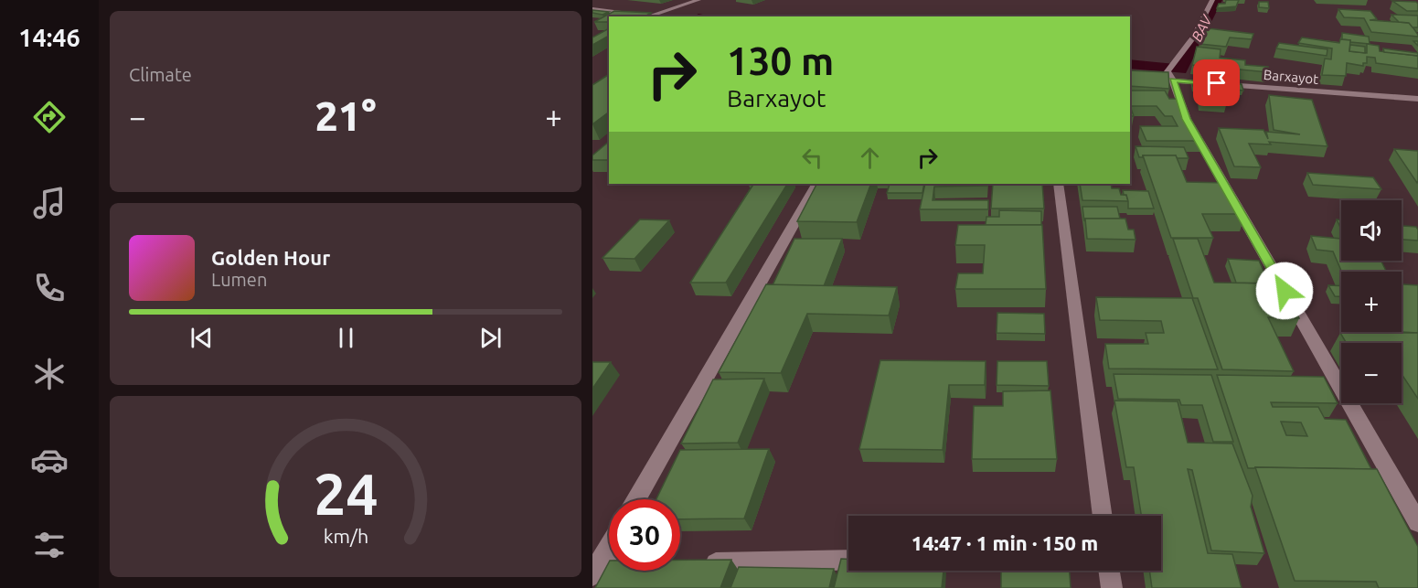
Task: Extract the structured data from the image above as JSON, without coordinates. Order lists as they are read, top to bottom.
{
  "streets": {
    "street": ["Barxayot"]
  },
  "water": ["BAV"],
  "page": {
    "tabs": "14:46",
    "tile": "Climate",
    "turn": ["130 m", "Barxayot"],
    "heat": ["−", "21°", "+"],
    "map_buttons": ["+", "−"],
    "song": ["Golden Hour", "Lumen"],
    "limit": "30",
    "trip": "14:47 · 1 min · 150 m",
    "gauge": ["24", "km/h"]
  }
}
